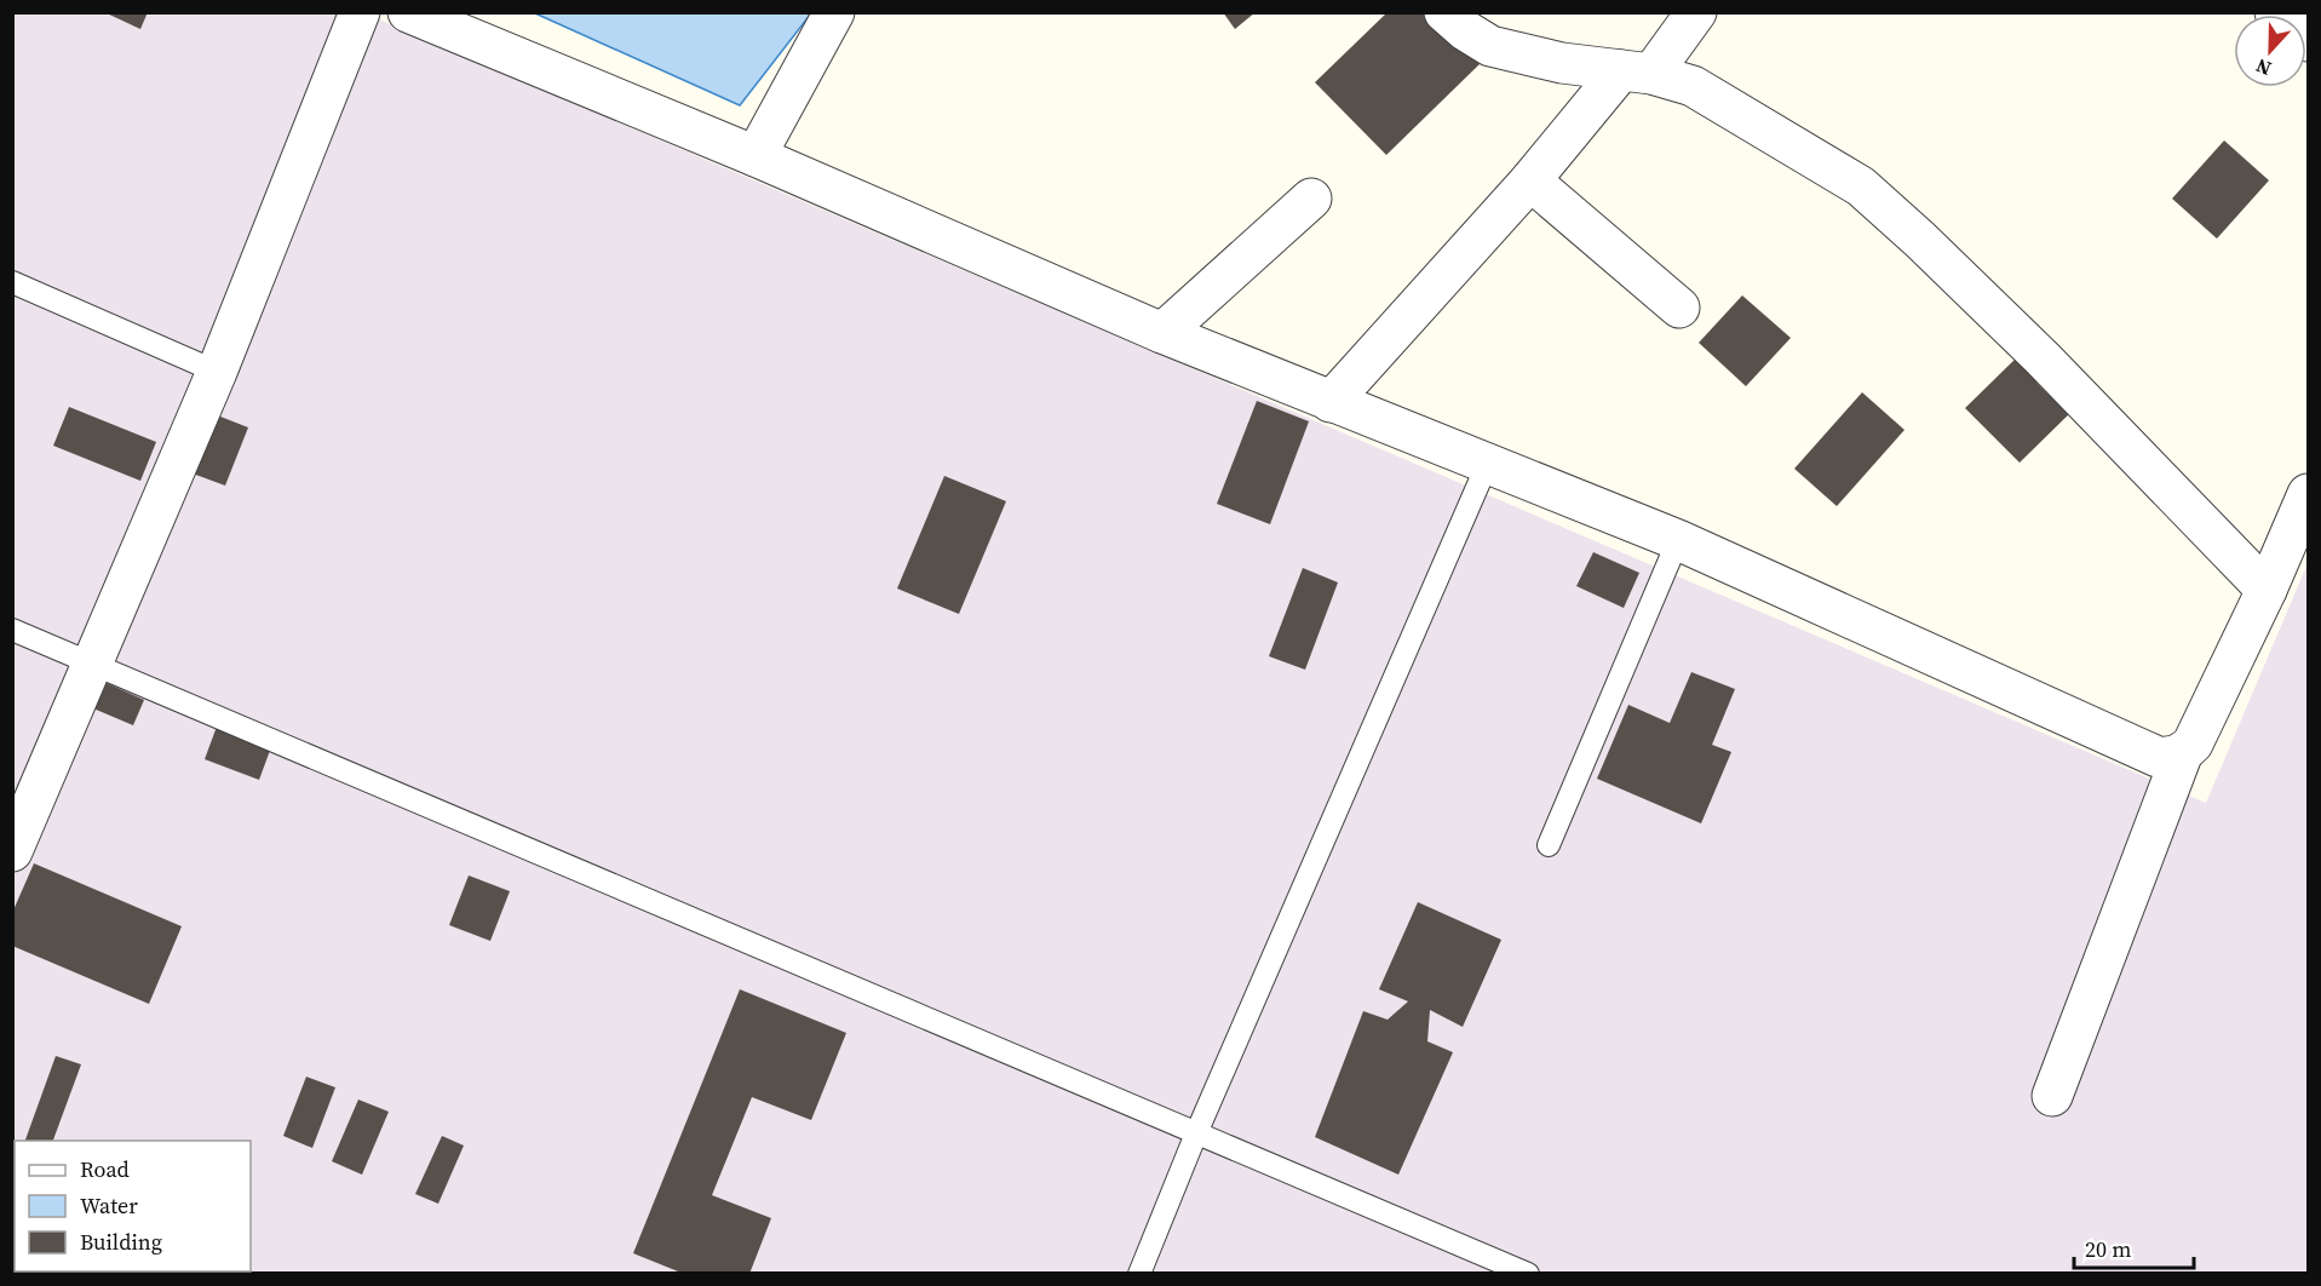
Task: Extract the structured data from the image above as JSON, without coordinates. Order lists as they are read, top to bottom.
{
  "legend": ["Road", "Water", "Building"],
  "scale_bar": "20 m",
  "north": "bottom"
}
